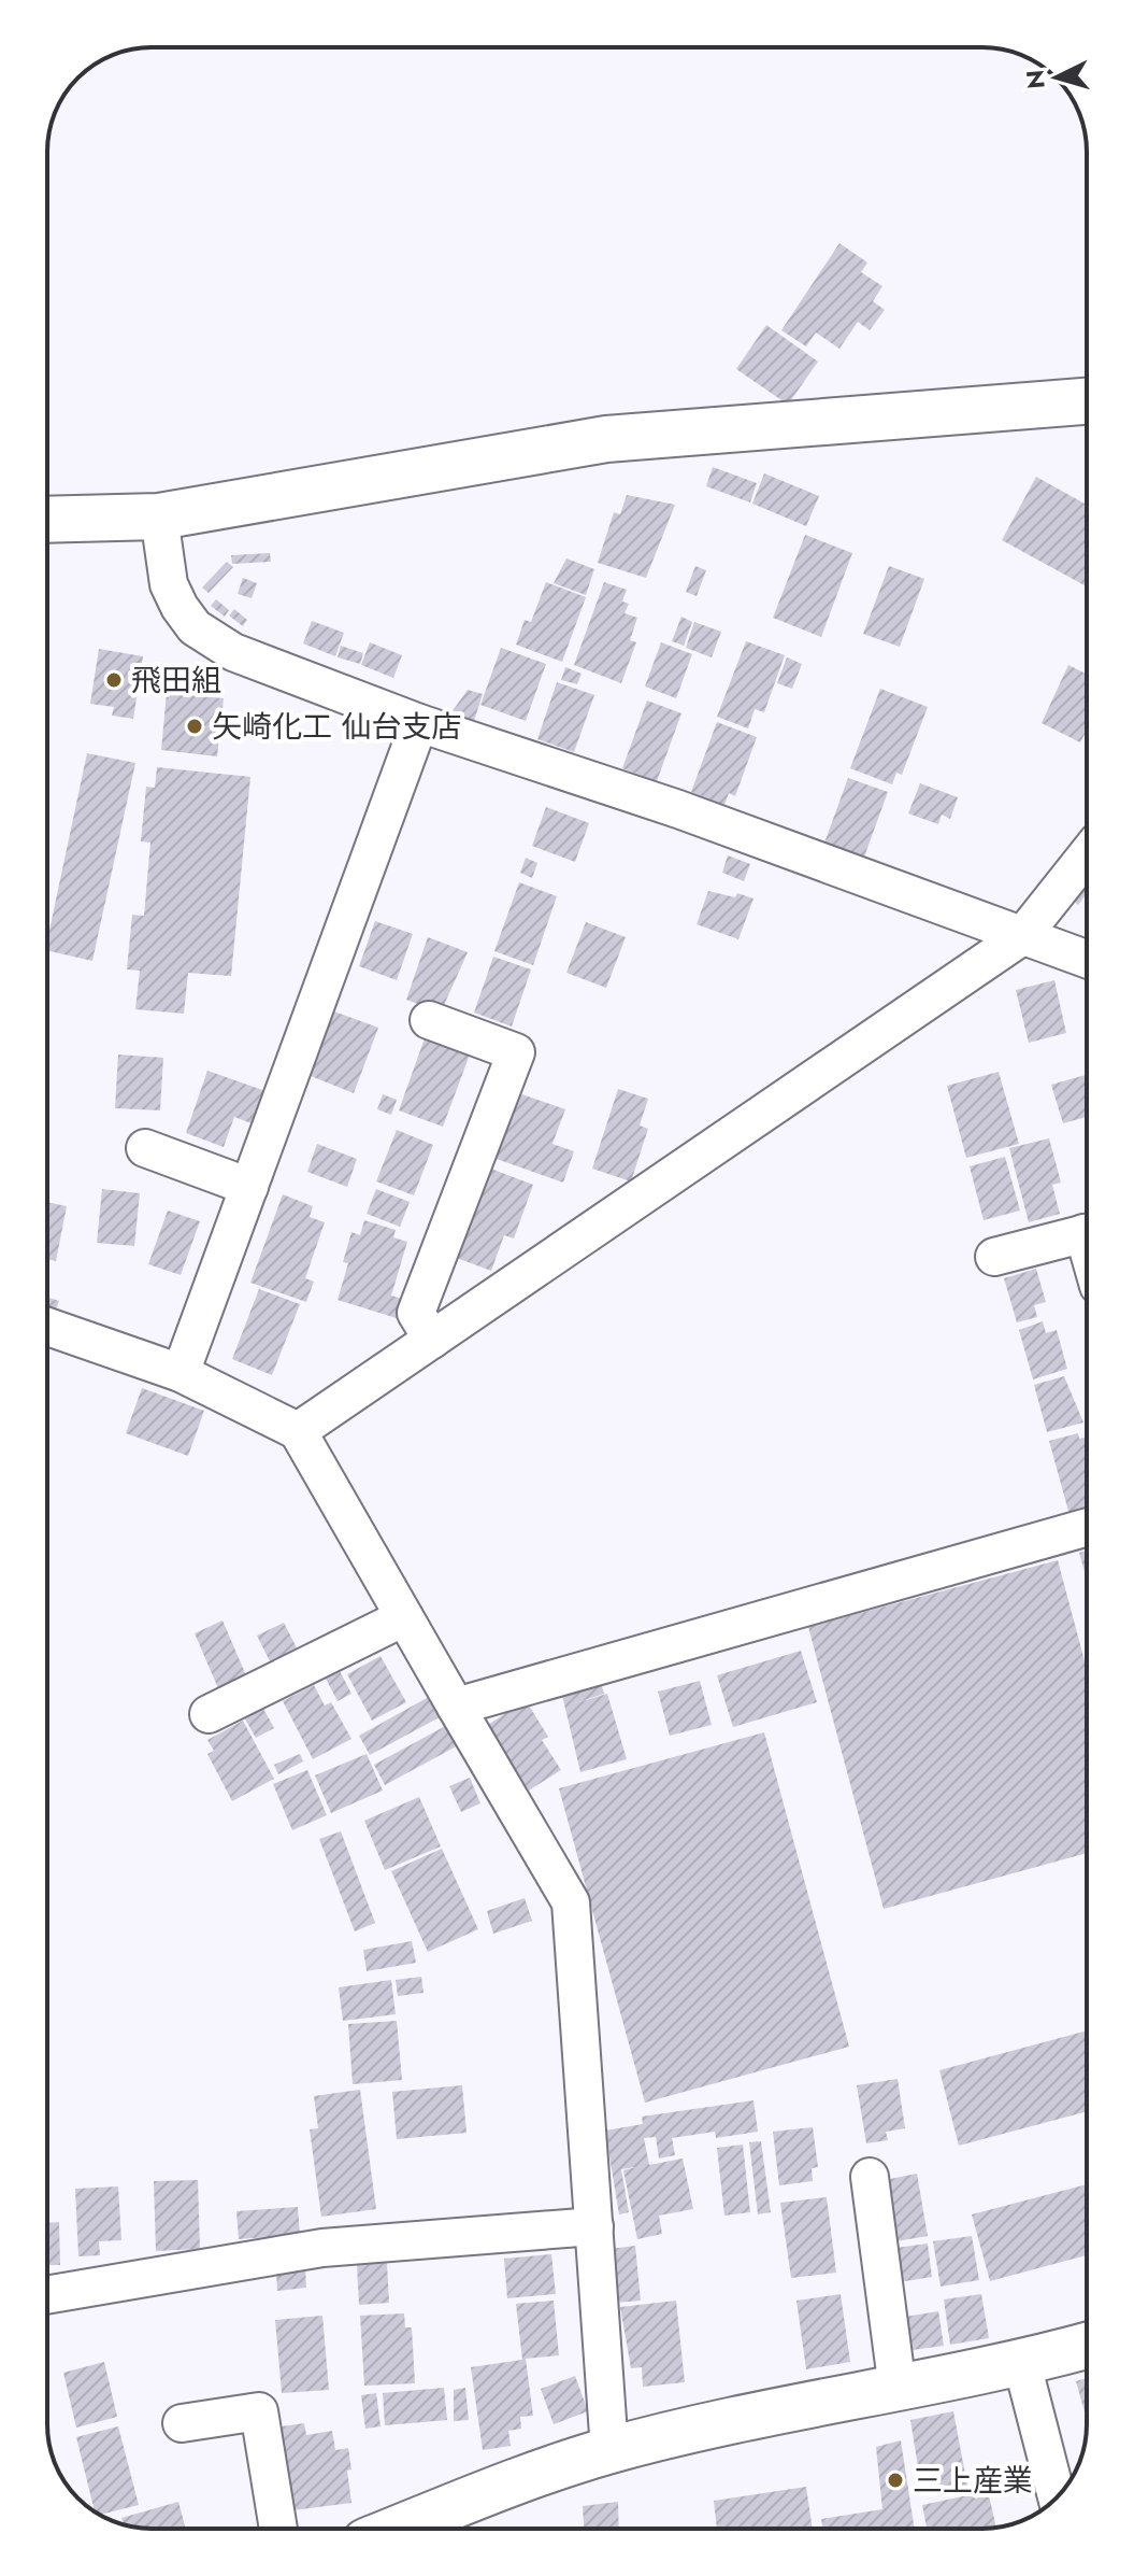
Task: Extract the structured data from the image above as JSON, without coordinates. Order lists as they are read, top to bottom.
{
  "places": ["飛田組", "矢崎化工 仙台支店", "三上産業"],
  "north": "left"
}
